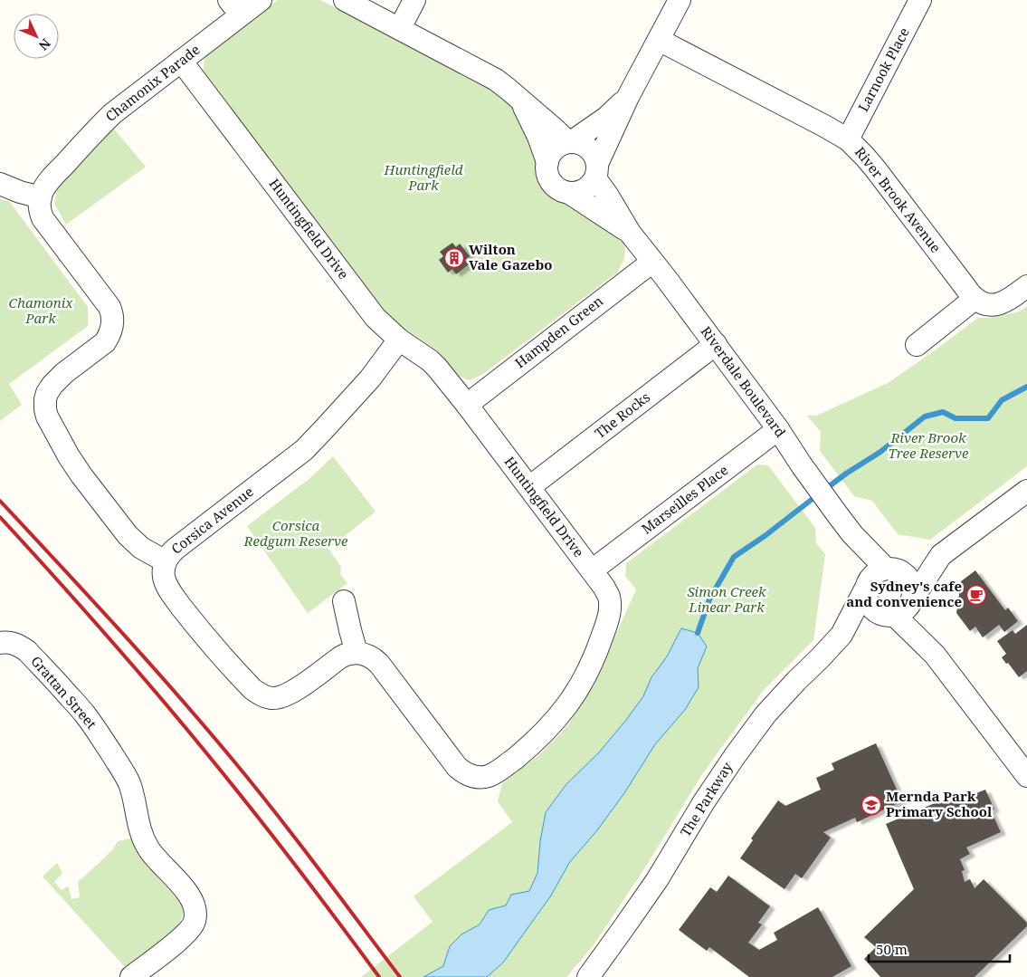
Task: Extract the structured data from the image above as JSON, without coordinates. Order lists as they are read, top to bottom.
{
  "streets": {
    "street": [
      "Larnook Place",
      "Chamonix Parade",
      "River Brook Avenue",
      "Huntingfield Drive",
      "Hampden Green",
      "Riverdale Boulevard",
      "The Rocks",
      "Marseilles Place",
      "Corsica Avenue",
      "Grattan Street",
      "The Parkway"
    ]
  },
  "crossings": [
    ["Larnook Place", "River Brook Avenue"],
    ["Chamonix Parade", "Huntingfield Drive"],
    ["Huntingfield Drive", "Hampden Green"],
    ["Huntingfield Drive", "The Rocks"],
    ["Huntingfield Drive", "Marseilles Place"],
    ["Huntingfield Drive", "Corsica Avenue"],
    ["Hampden Green", "Riverdale Boulevard"],
    ["Riverdale Boulevard", "The Rocks"],
    ["Riverdale Boulevard", "Marseilles Place"],
    ["Riverdale Boulevard", "The Parkway"]
  ],
  "parks": [
    "Huntingfield Park",
    "Chamonix Park",
    "River Brook Tree Reserve",
    "Corsica Redgum Reserve",
    "Simon Creek Linear Park"
  ],
  "places": {
    "building": ["Wilton Vale Gazebo"],
    "cafe": ["Sydney's cafe and convenience"],
    "school or university": ["Mernda Park Primary School"]
  },
  "scale_bar": "50 m",
  "north": "bottom right"
}
